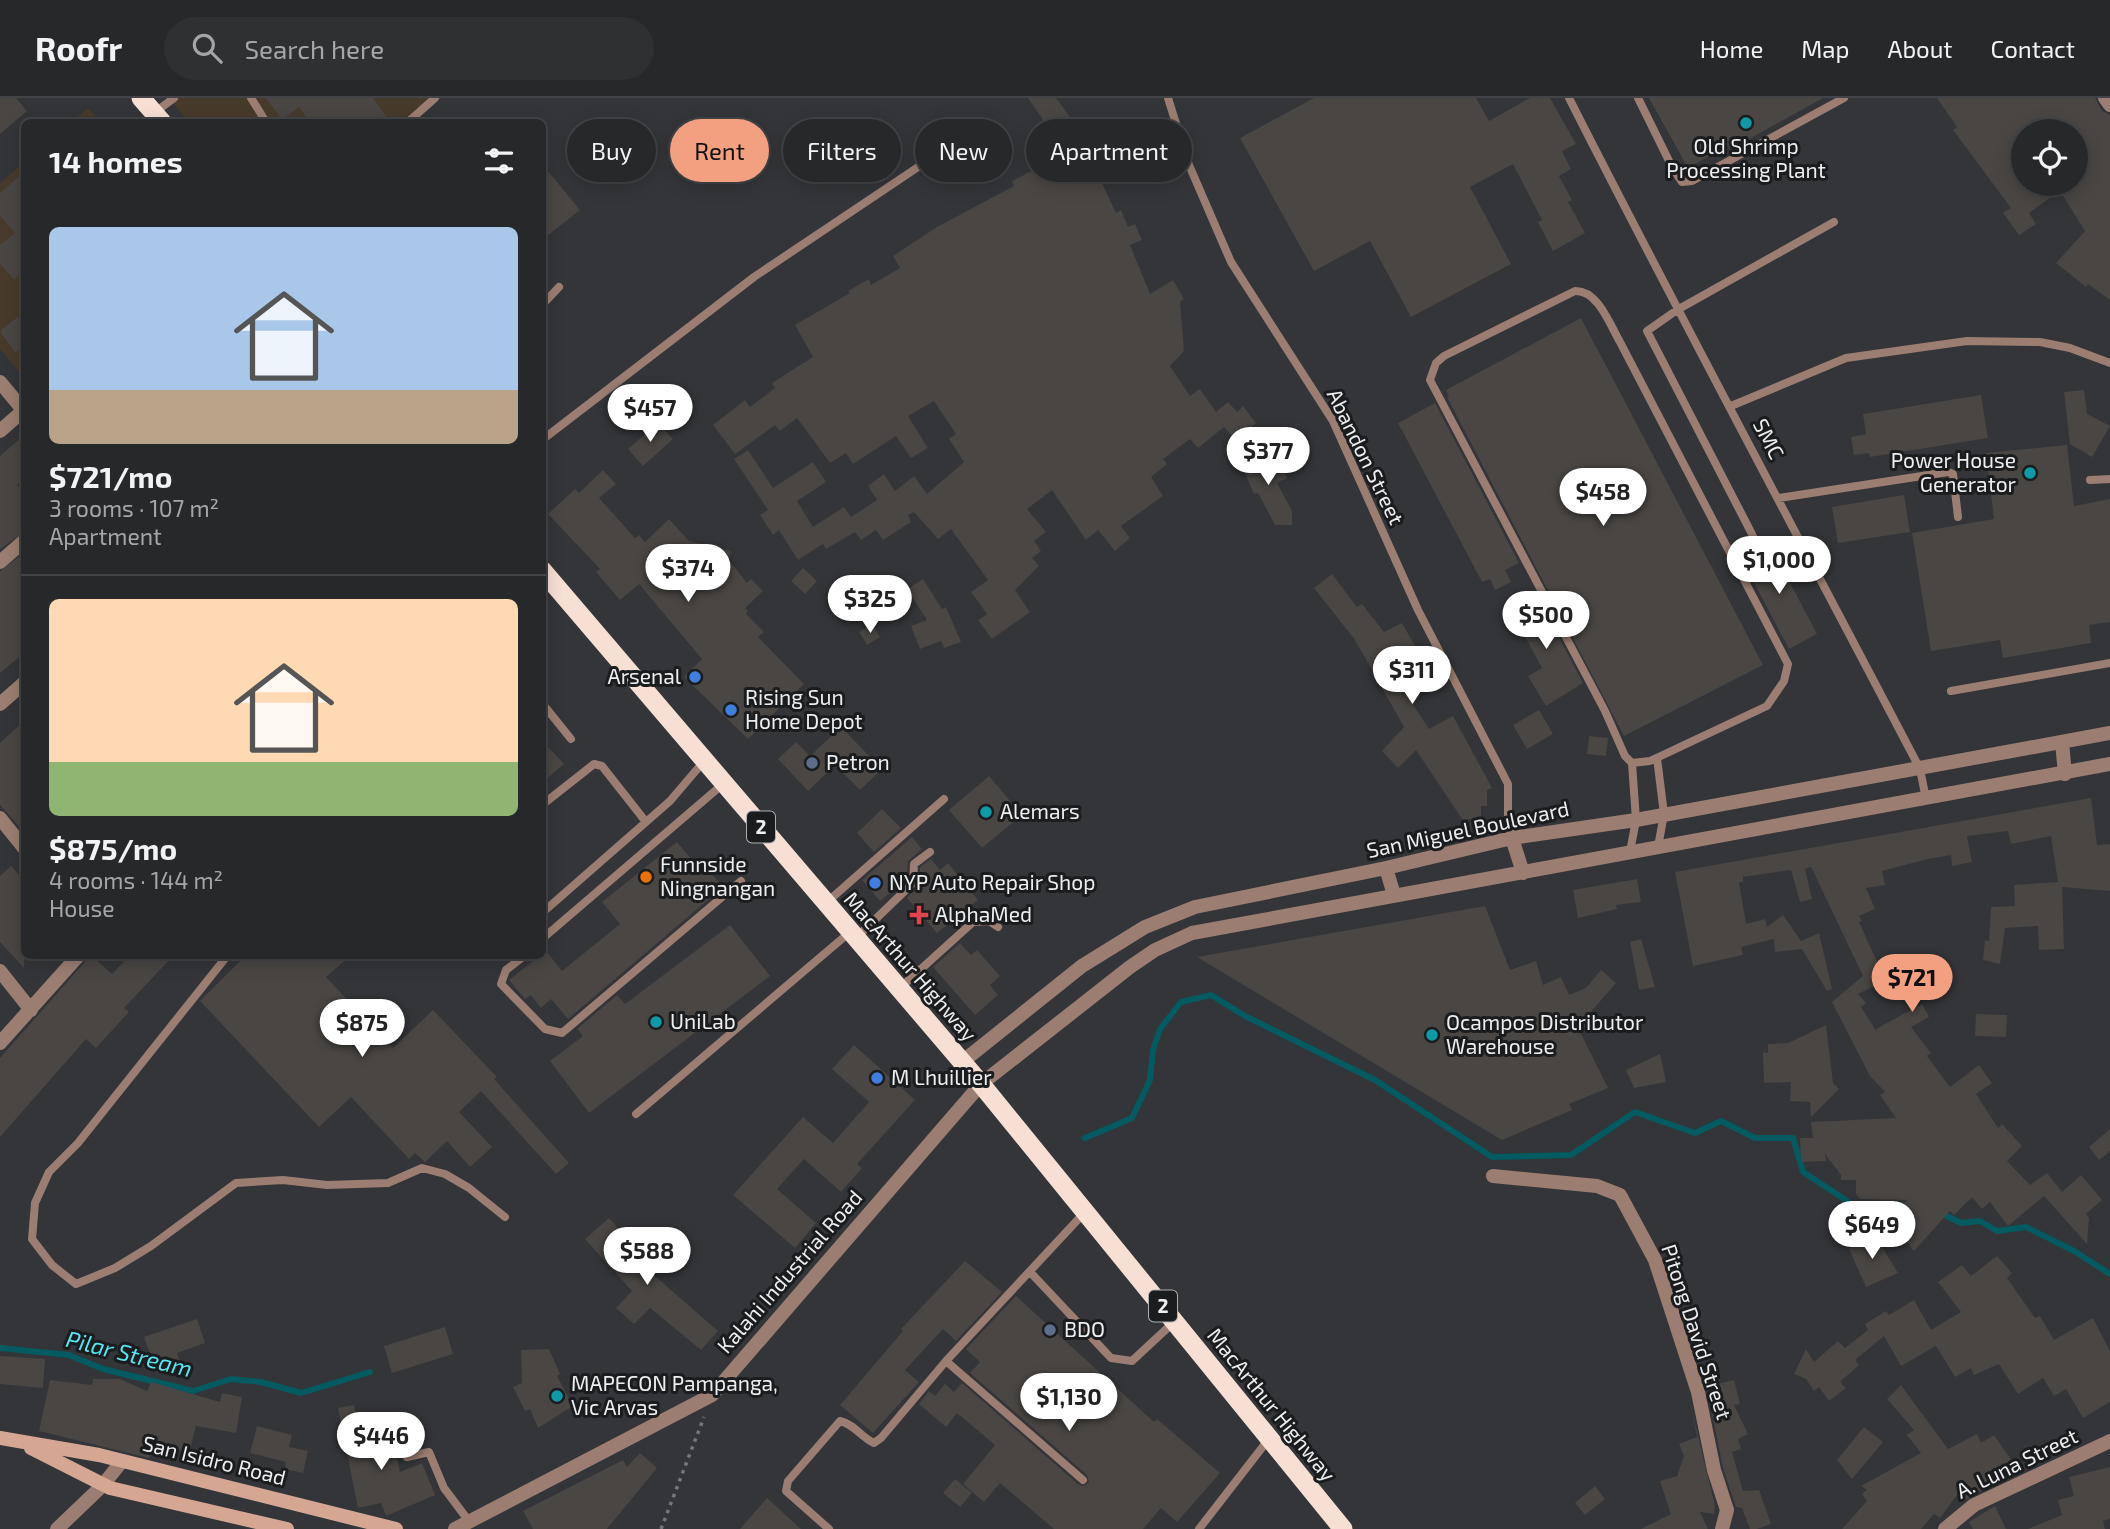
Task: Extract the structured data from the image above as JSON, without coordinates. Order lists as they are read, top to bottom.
{
  "streets": {
    "highway": ["2", "MacArthur Highway"],
    "main road": ["San Isidro Road"],
    "street": [
      "San Miguel Boulevard",
      "Kalahi Industrial Road",
      "Pitong David Street",
      "A. Luna Street"
    ],
    "lane": ["SMC", "Abandon Street"]
  },
  "crossings": [
    ["SMC", "San Miguel Boulevard"],
    ["Abandon Street", "San Miguel Boulevard"],
    ["San Miguel Boulevard", "MacArthur Highway"],
    ["MacArthur Highway", "Kalahi Industrial Road"]
  ],
  "water": ["Pilar Stream"],
  "places": {
    "other": [
      "Old Shrimp Processing Plant",
      "Power House Generator",
      "Arsenal",
      "Rising Sun Home Depot",
      "Petron",
      "Alemars",
      "Funnside Ningnangan",
      "NYP Auto Repair Shop",
      "UniLab",
      "Ocampos Distributor Warehouse",
      "M Lhuillier",
      "BDO",
      "MAPECON Pampanga, Vic Arvas"
    ],
    "health": ["AlphaMed"]
  },
  "page": {
    "header": "Roofr",
    "search": "Search here",
    "nav": [
      "Home",
      "Map",
      "About",
      "Contact"
    ],
    "chip": [
      "Buy",
      "Rent",
      "Filters",
      "New",
      "Apartment"
    ],
    "heading": "14 homes",
    "list": [
      {
        "name": "$721/mo",
        "note": "3 rooms · 107 m² · Apartment"
      },
      {
        "name": "$875/mo",
        "note": "4 rooms · 144 m² · House"
      }
    ],
    "price": [
      "$457",
      "$377",
      "$458",
      "$1,000",
      "$374",
      "$325",
      "$500",
      "$311",
      "$721",
      "$875",
      "$649",
      "$588",
      "$1,130",
      "$446"
    ]
  }
}
